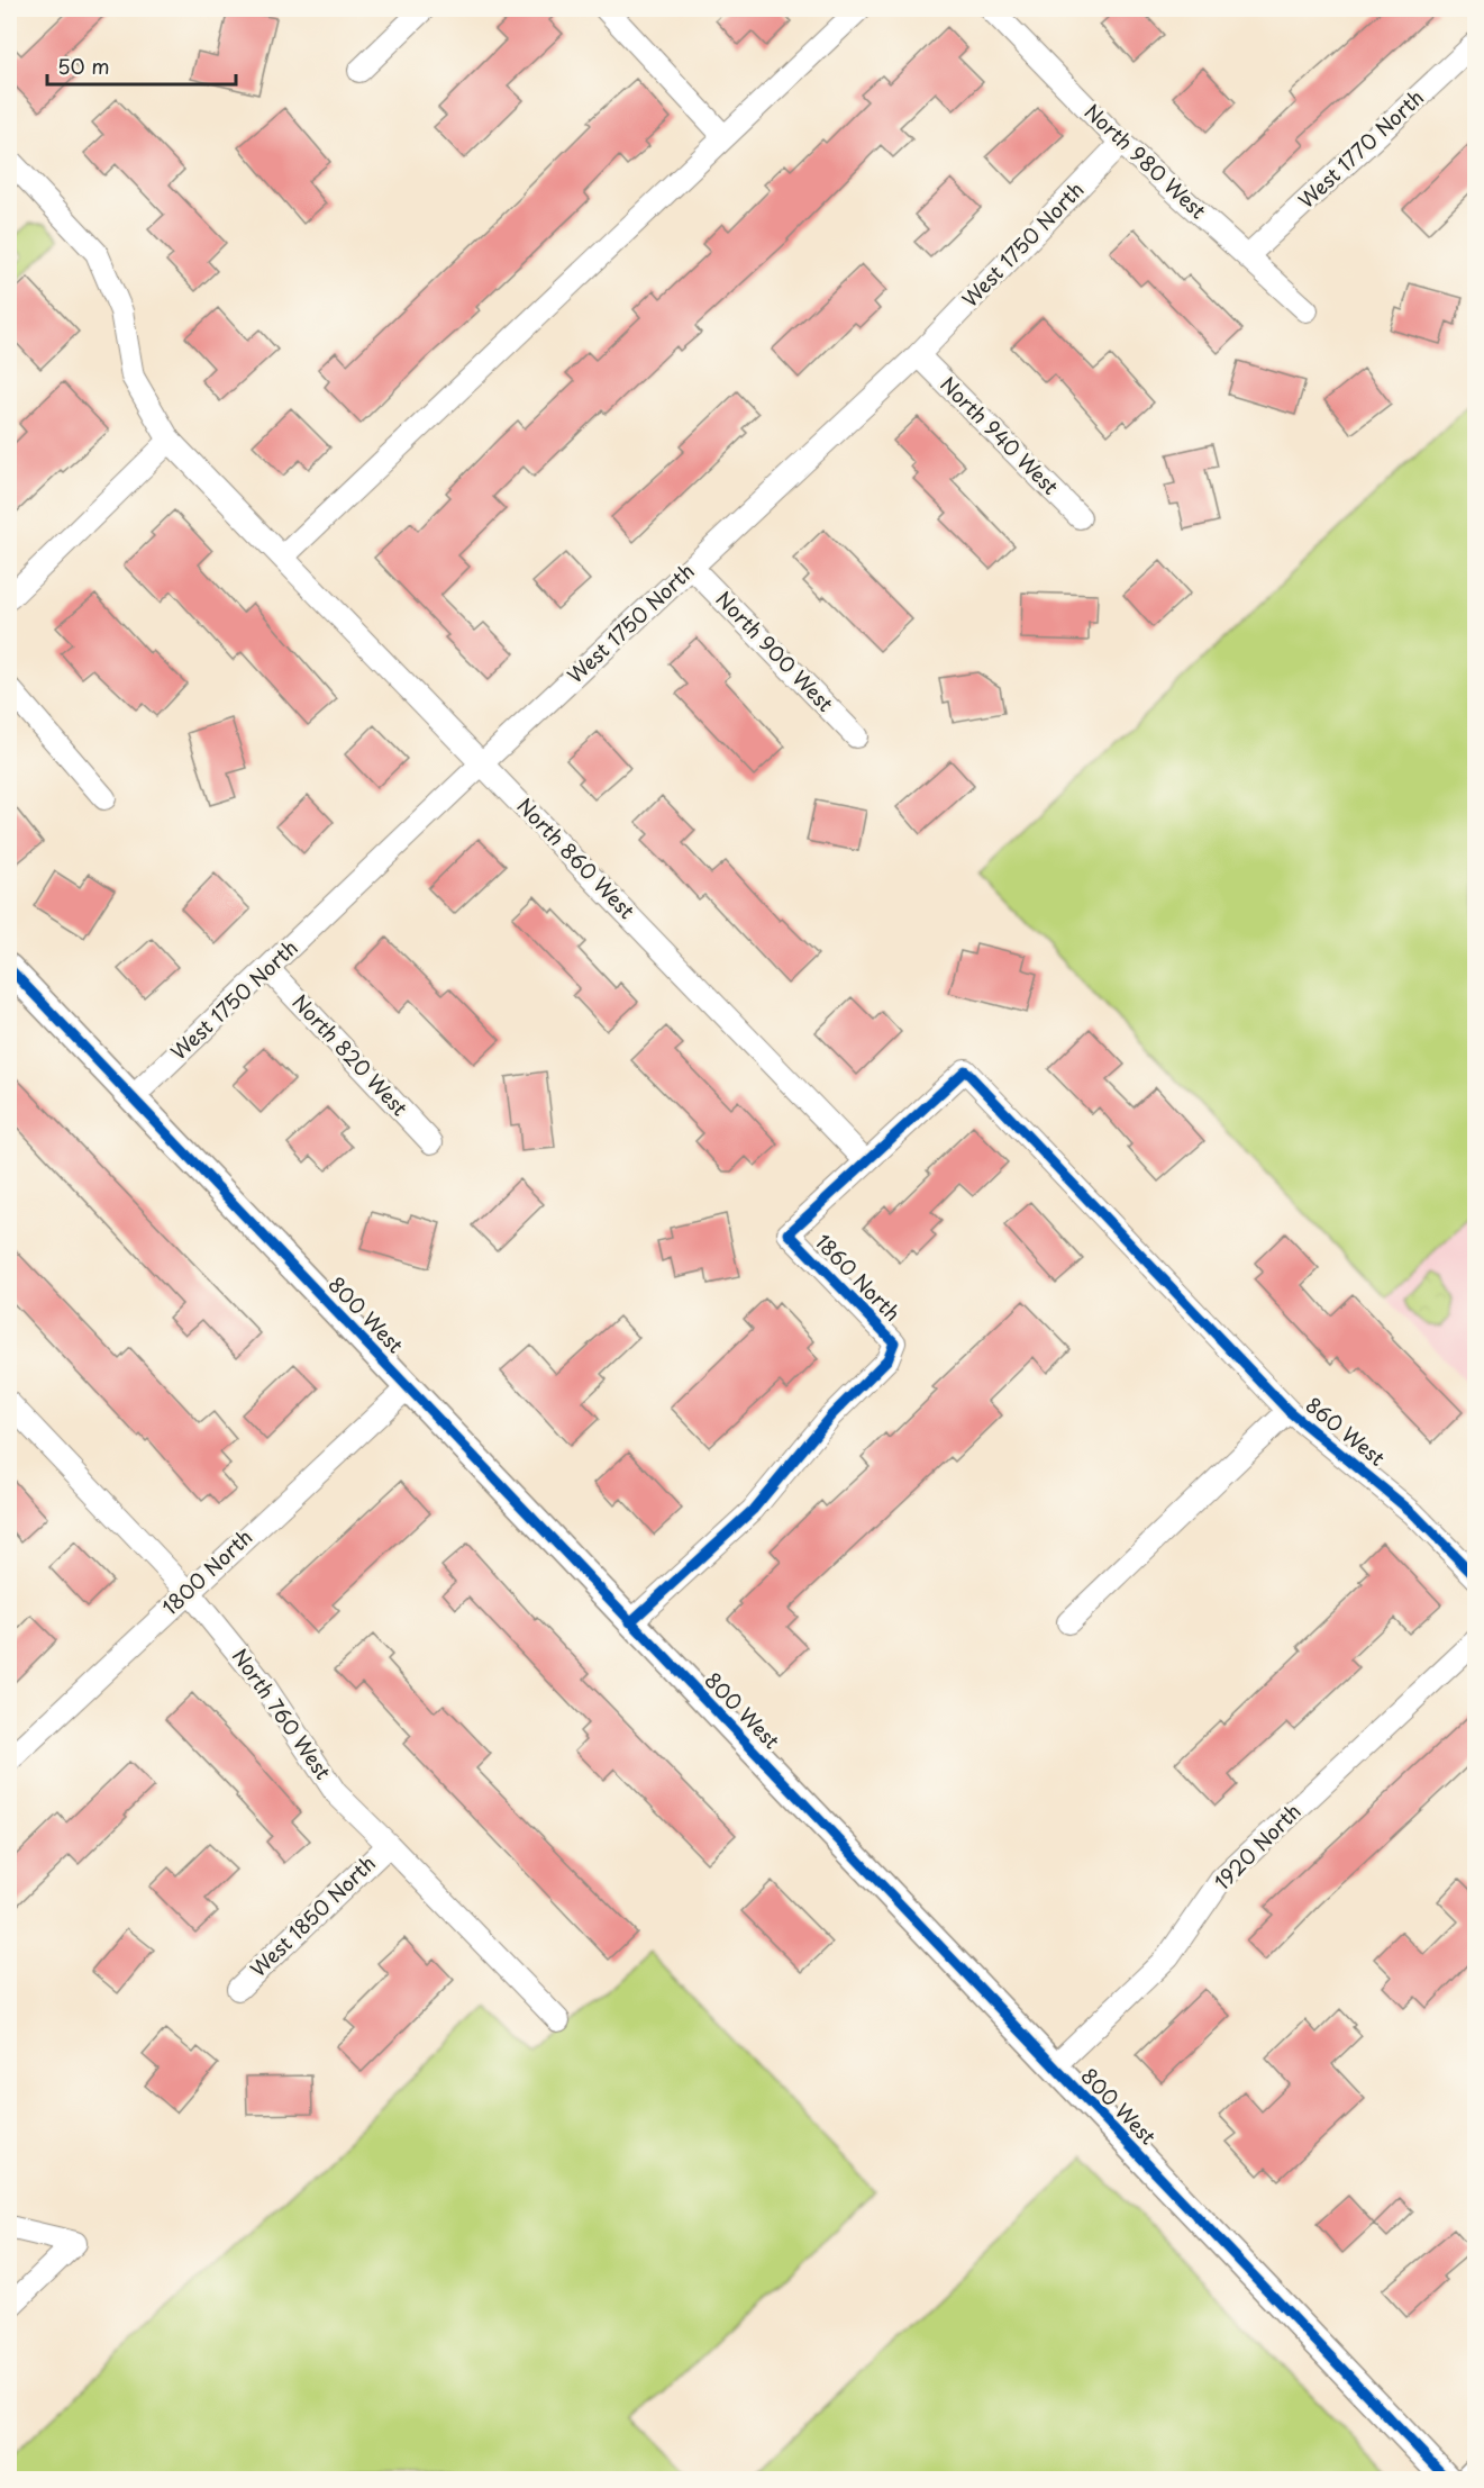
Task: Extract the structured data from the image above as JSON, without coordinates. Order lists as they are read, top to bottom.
{
  "streets": {
    "street": [
      "West 1770 North",
      "North 980 West",
      "West 1750 North",
      "North 940 West",
      "North 900 West",
      "North 860 West",
      "North 820 West",
      "1860 North",
      "800 West",
      "860 West",
      "1800 North",
      "North 760 West",
      "1920 North",
      "West 1850 North"
    ]
  },
  "crossings": [
    ["West 1770 North", "North 980 West"],
    ["North 980 West", "West 1750 North"],
    ["West 1750 North", "North 940 West"],
    ["West 1750 North", "North 900 West"],
    ["West 1750 North", "North 860 West"],
    ["West 1750 North", "North 820 West"],
    ["West 1750 North", "800 West"],
    ["North 860 West", "1860 North"],
    ["1860 North", "800 West"],
    ["1860 North", "860 West"],
    ["800 West", "1800 North"],
    ["800 West", "1920 North"],
    ["1800 North", "North 760 West"],
    ["North 760 West", "West 1850 North"]
  ],
  "scale_bar": "50 m"
}
